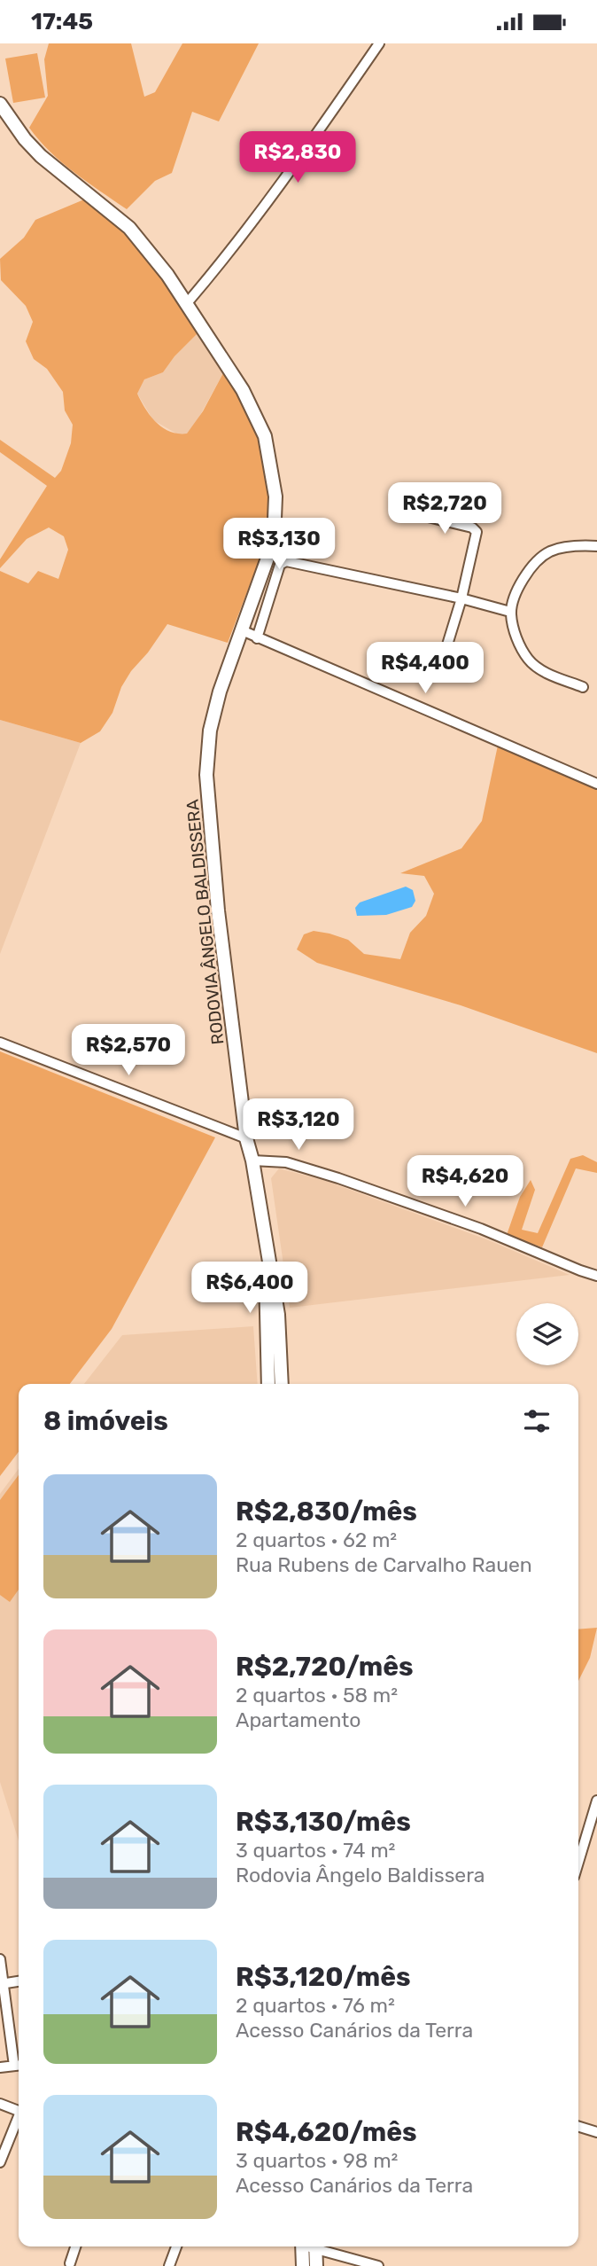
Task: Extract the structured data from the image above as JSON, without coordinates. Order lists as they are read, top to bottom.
{
  "streets": {
    "street": ["RODOVIA ÂNGELO BALDISSERA"]
  },
  "page": {
    "status": "17:45",
    "price": [
      "R$2,830",
      "R$2,720",
      "R$3,130",
      "R$4,400",
      "R$2,570",
      "R$3,120",
      "R$4,620",
      "R$6,400"
    ],
    "heading": "8 imóveis",
    "list": [
      {
        "name": "R$2,830/mês",
        "note": "2 quartos · 62 m² · Rua Rubens de Carvalho Rauen"
      },
      {
        "name": "R$2,720/mês",
        "note": "2 quartos · 58 m² · Apartamento"
      },
      {
        "name": "R$3,130/mês",
        "note": "3 quartos · 74 m² · Rodovia Ângelo Baldissera"
      },
      {
        "name": "R$3,120/mês",
        "note": "2 quartos · 76 m² · Acesso Canários da Terra"
      },
      {
        "name": "R$4,620/mês",
        "note": "3 quartos · 98 m² · Acesso Canários da Terra"
      }
    ]
  }
}
